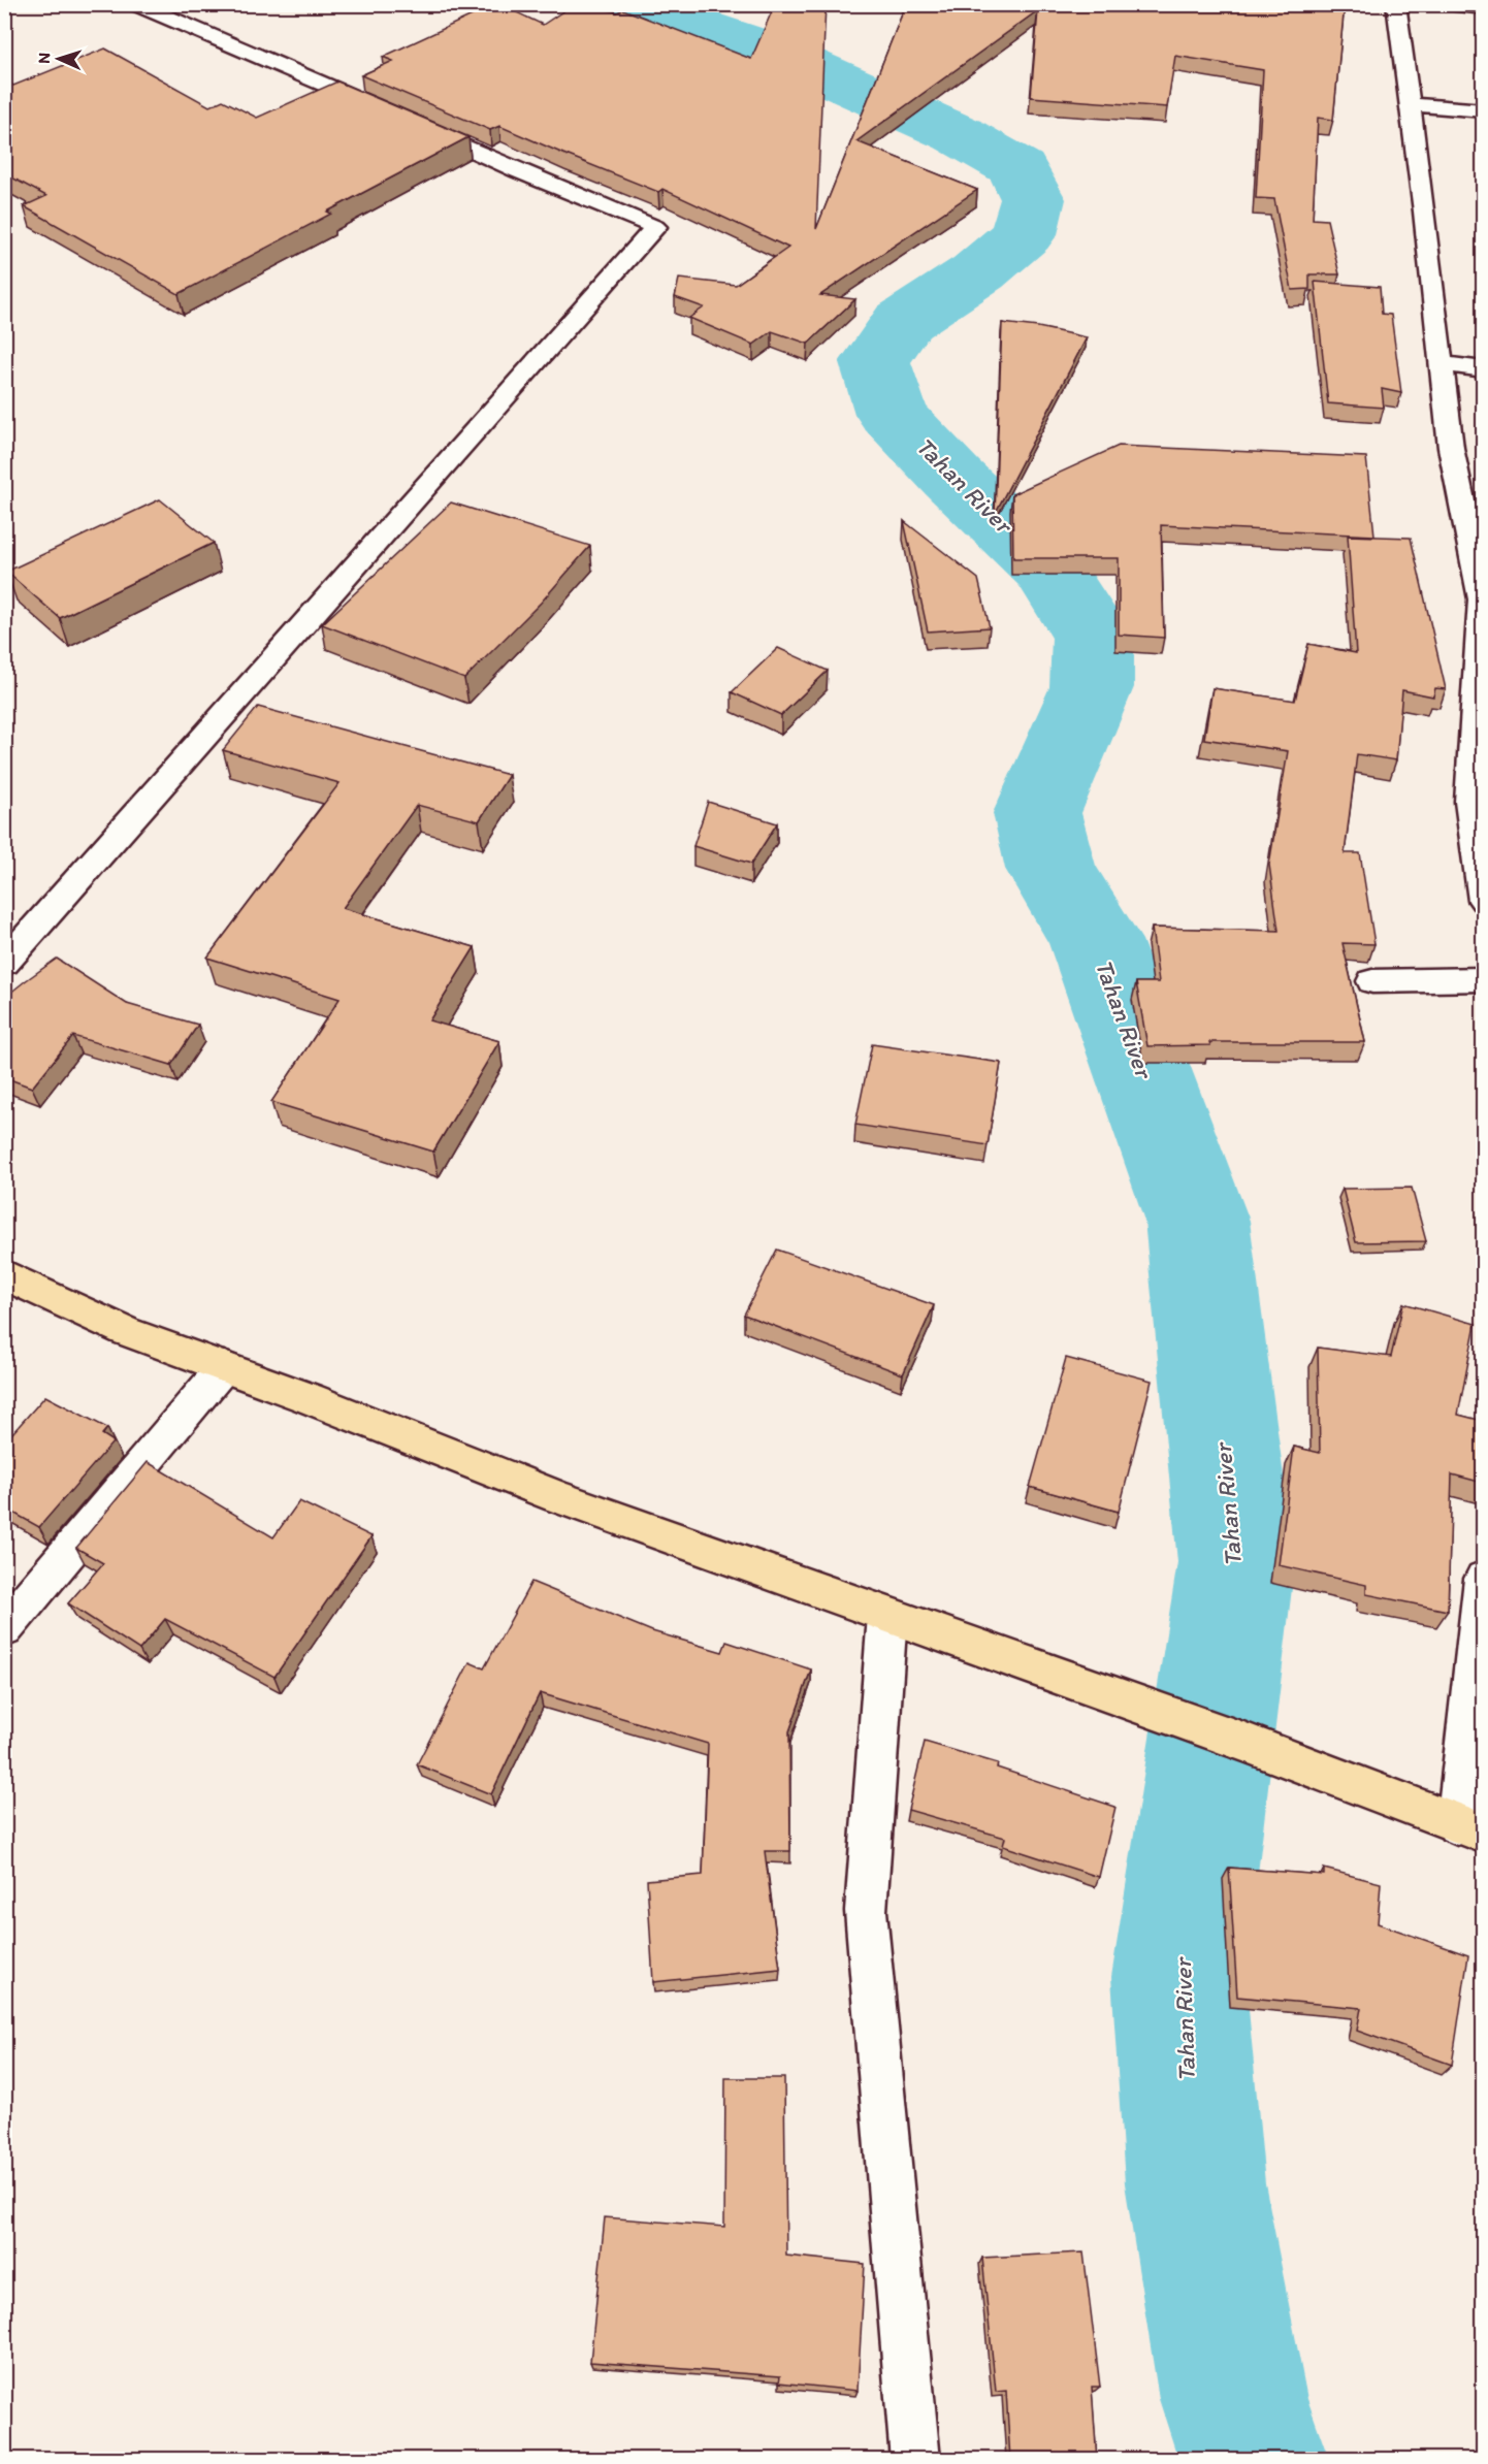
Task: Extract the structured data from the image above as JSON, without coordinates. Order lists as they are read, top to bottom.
{
  "water": ["Tahan River"],
  "north": "left"
}
